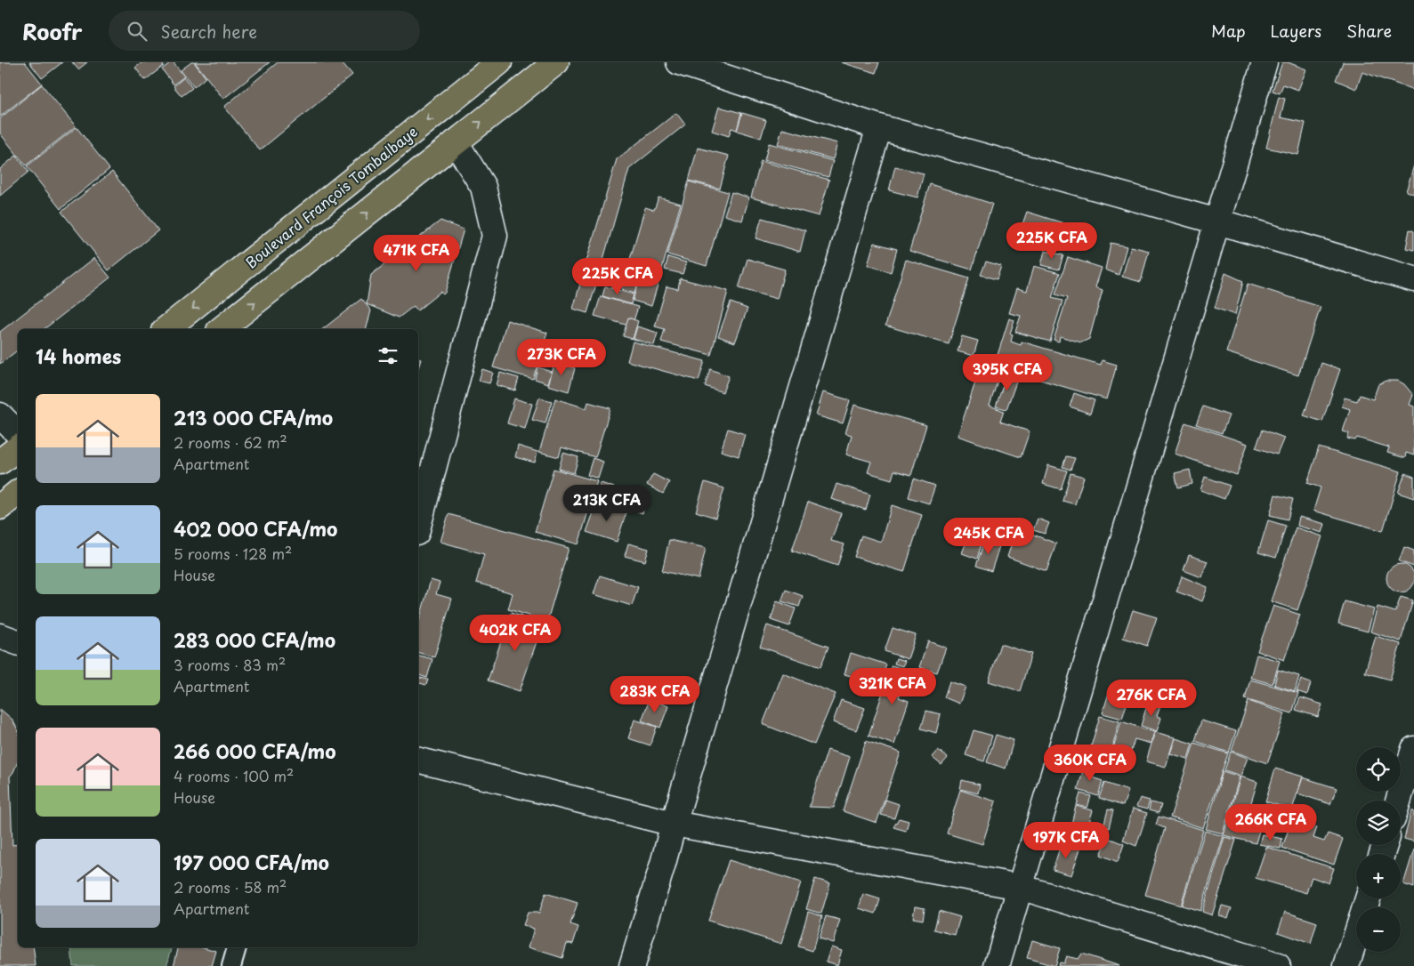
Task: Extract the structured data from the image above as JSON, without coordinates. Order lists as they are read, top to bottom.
{
  "streets": {
    "main road": ["Boulevard François Tombalbaye"]
  },
  "page": {
    "header": "Roofr",
    "search": "Search here",
    "nav": ["Map", "Layers", "Share"],
    "price": [
      "225K CFA",
      "471K CFA",
      "225K CFA",
      "273K CFA",
      "395K CFA",
      "213K CFA",
      "245K CFA",
      "402K CFA",
      "321K CFA",
      "283K CFA",
      "276K CFA",
      "360K CFA",
      "266K CFA",
      "197K CFA"
    ],
    "heading": "14 homes",
    "list": [
      {
        "name": "213 000 CFA/mo",
        "note": "2 rooms · 62 m² · Apartment"
      },
      {
        "name": "402 000 CFA/mo",
        "note": "5 rooms · 128 m² · House"
      },
      {
        "name": "283 000 CFA/mo",
        "note": "3 rooms · 83 m² · Apartment"
      },
      {
        "name": "266 000 CFA/mo",
        "note": "4 rooms · 100 m² · House"
      },
      {
        "name": "197 000 CFA/mo",
        "note": "2 rooms · 58 m² · Apartment"
      }
    ],
    "map_buttons": ["+", "−"]
  }
}
